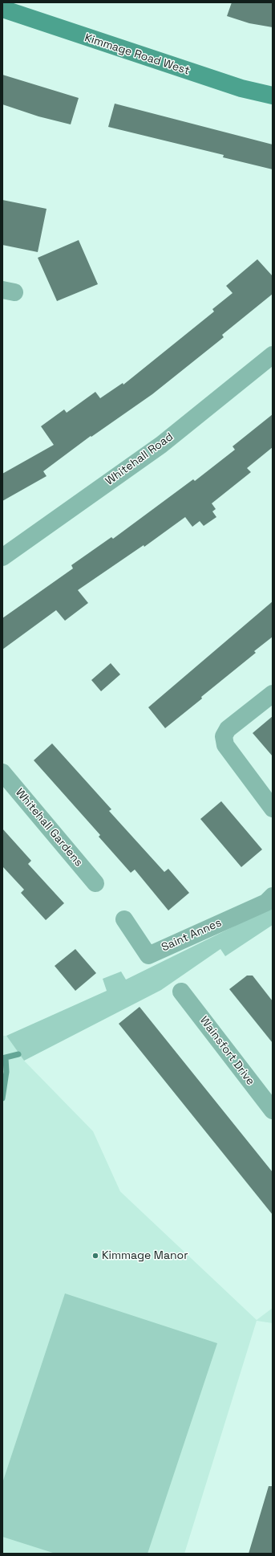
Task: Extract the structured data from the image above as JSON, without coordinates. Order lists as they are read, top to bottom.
{
  "streets": {
    "main road": ["Kimmage Road West"],
    "street": [
      "Whitehall Road",
      "Whitehall Gardens",
      "Saint Annes",
      "Wainsfort Drive"
    ]
  },
  "places": ["Kimmage Manor"]
}
